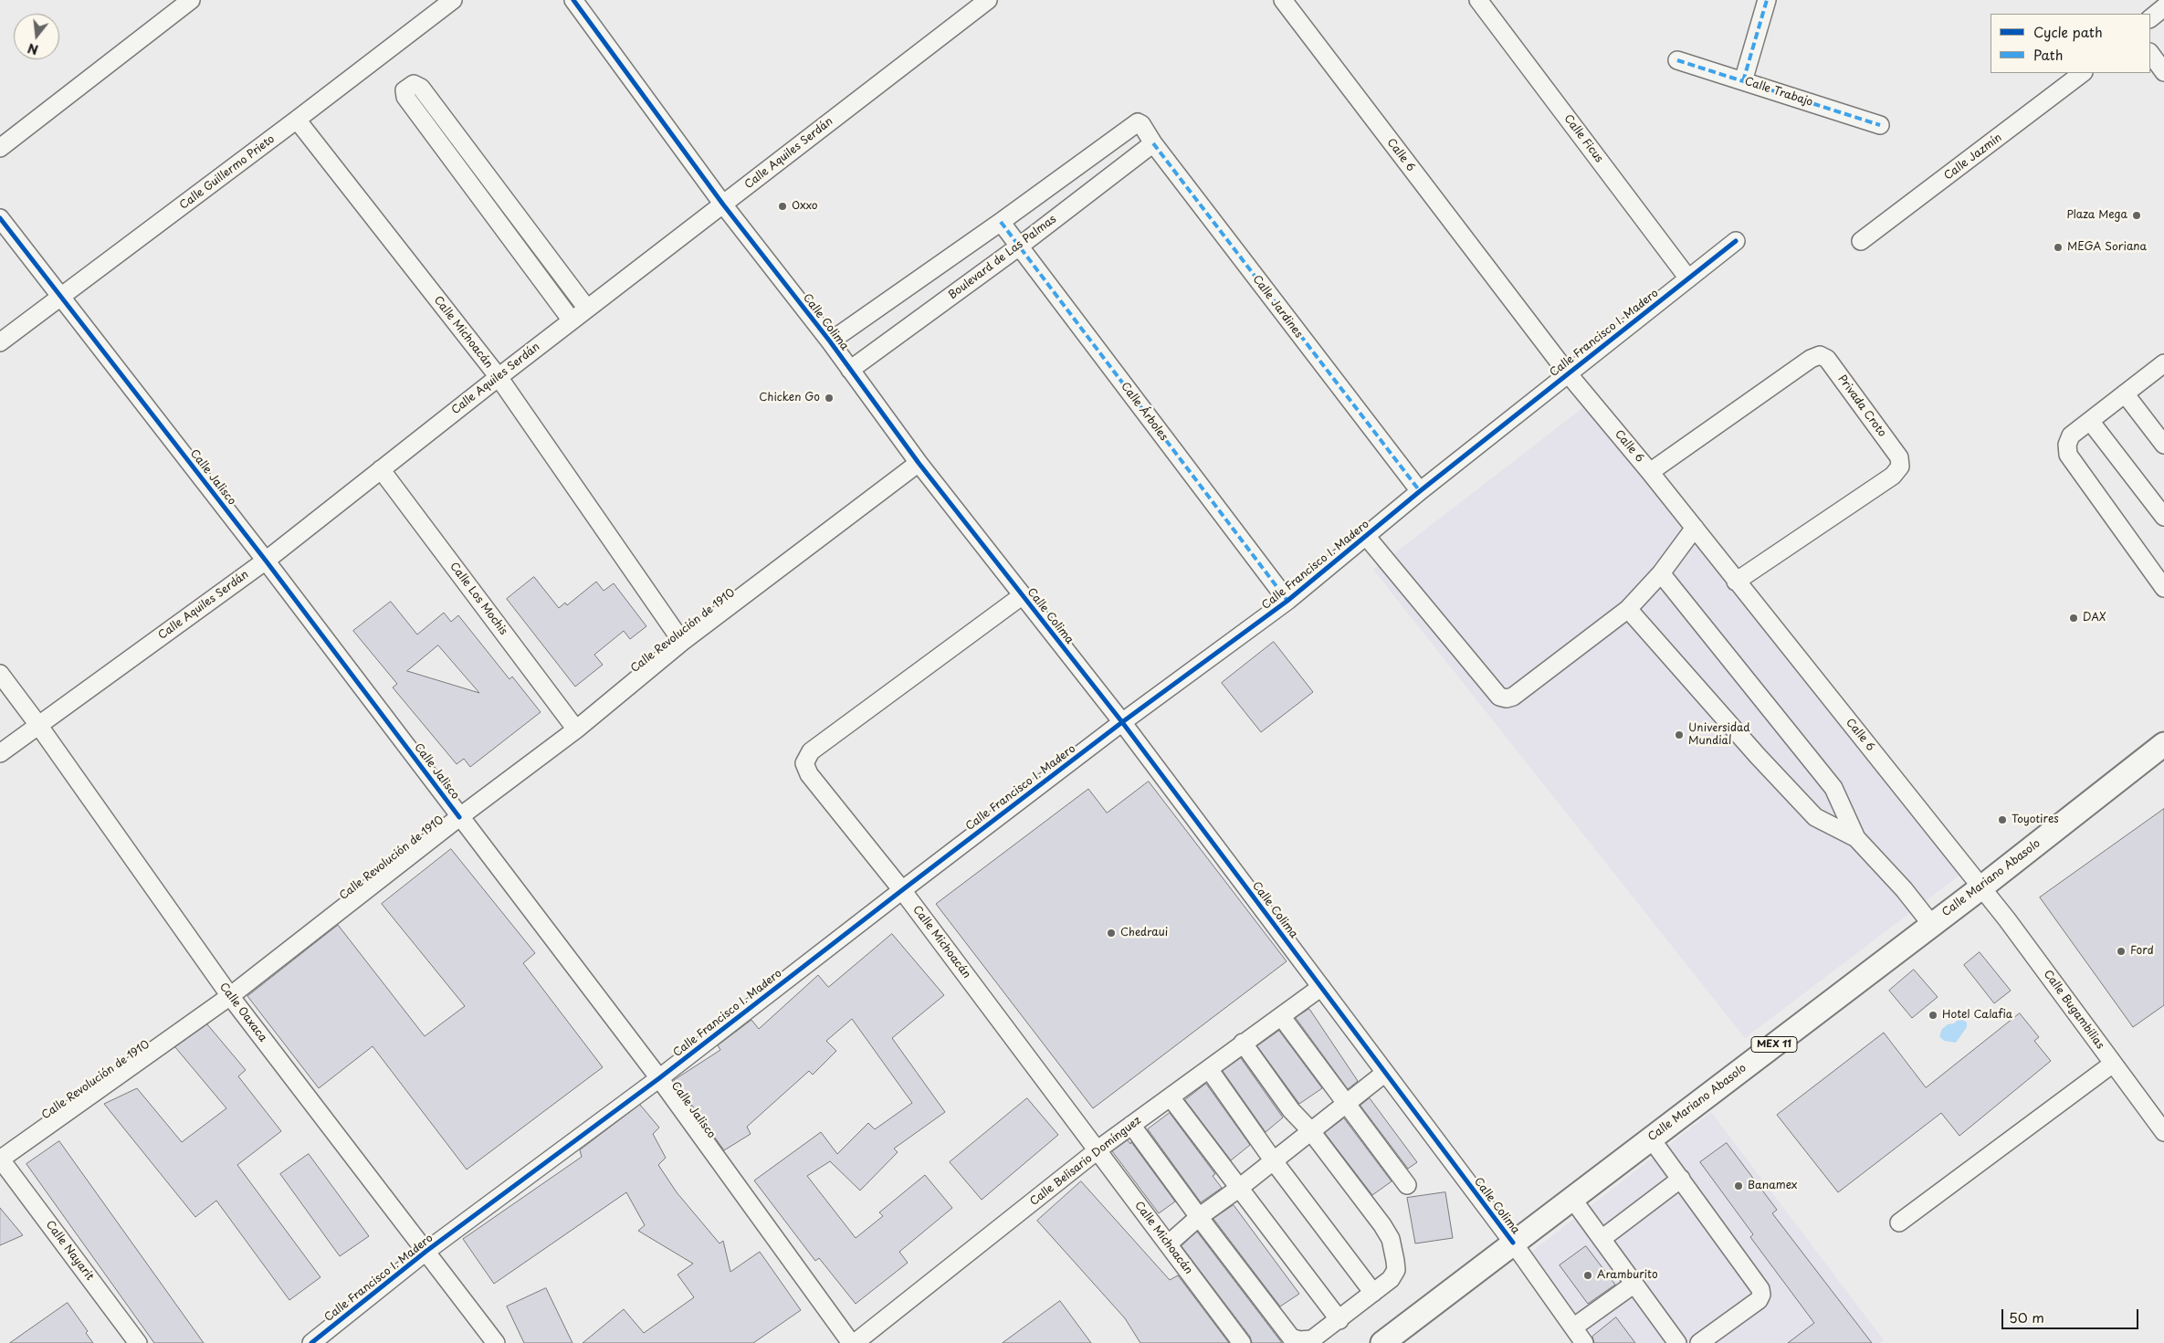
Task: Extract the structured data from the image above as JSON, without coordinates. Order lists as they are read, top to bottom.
{
  "streets": {
    "main road": ["Calle Mariano Abasolo", "MEX 11"],
    "street": [
      "Calle Trabajo",
      "Calle Ficus",
      "Calle Aquiles Serdán",
      "Calle 6",
      "Calle Jazmín",
      "Calle Guillermo Prieto",
      "Boulevard de Las Palmas",
      "Calle Jardines",
      "Calle Colima",
      "Calle Michoacán",
      "Calle Francisco I. Madero",
      "Privada Croto",
      "Calle Árboles",
      "Calle Jalisco",
      "Calle Los Mochis",
      "Calle Revolución de 1910",
      "Calle Bugambilias",
      "Calle Oaxaca",
      "Calle Belisario Domínguez",
      "Calle Nayarit"
    ]
  },
  "crossings": [
    ["Calle Ficus", "Calle Francisco I. Madero"],
    ["Calle Aquiles Serdán", "Calle Colima"],
    ["Calle Aquiles Serdán", "Calle Michoacán"],
    ["Calle Aquiles Serdán", "Calle Jalisco"],
    ["Calle Aquiles Serdán", "Calle Los Mochis"],
    ["Calle Aquiles Serdán", "Calle Oaxaca"],
    ["Calle 6", "Calle Francisco I. Madero"],
    ["Calle 6", "Privada Croto"],
    ["Calle 6", "Calle Mariano Abasolo"],
    ["Calle 6", "Calle Bugambilias"],
    ["Calle Guillermo Prieto", "Calle Michoacán"],
    ["Calle Guillermo Prieto", "Calle Jalisco"],
    ["Boulevard de Las Palmas", "Calle Jardines"],
    ["Boulevard de Las Palmas", "Calle Colima"],
    ["Boulevard de Las Palmas", "Calle Árboles"],
    ["Calle Jardines", "Calle Francisco I. Madero"],
    ["Calle Jardines", "Calle Árboles"],
    ["Calle Colima", "Calle Michoacán"],
    ["Calle Colima", "Calle Francisco I. Madero"],
    ["Calle Colima", "Calle Revolución de 1910"],
    ["Calle Colima", "Calle Mariano Abasolo"],
    ["Calle Colima", "Calle Belisario Domínguez"],
    ["Calle Michoacán", "Calle Francisco I. Madero"],
    ["Calle Michoacán", "Calle Revolución de 1910"],
    ["Calle Michoacán", "Calle Belisario Domínguez"],
    ["Calle Francisco I. Madero", "Calle Árboles"],
    ["Calle Francisco I. Madero", "Calle Jalisco"],
    ["Calle Francisco I. Madero", "Calle Oaxaca"],
    ["Calle Jalisco", "Calle Revolución de 1910"],
    ["Calle Los Mochis", "Calle Revolución de 1910"],
    ["Calle Revolución de 1910", "Calle Oaxaca"],
    ["Calle Revolución de 1910", "Calle Nayarit"],
    ["Calle Mariano Abasolo", "Calle Bugambilias"]
  ],
  "places": [
    "Oxxo",
    "Plaza Mega",
    "MEGA Soriana",
    "Chicken Go",
    "DAX",
    "Universidad Mundial",
    "Toyotires",
    "Chedraui",
    "Ford",
    "Hotel Calafia",
    "Banamex",
    "Aramburito"
  ],
  "legend": ["Cycle path", "Path"],
  "scale_bar": "50 m",
  "north": "bottom"
}
